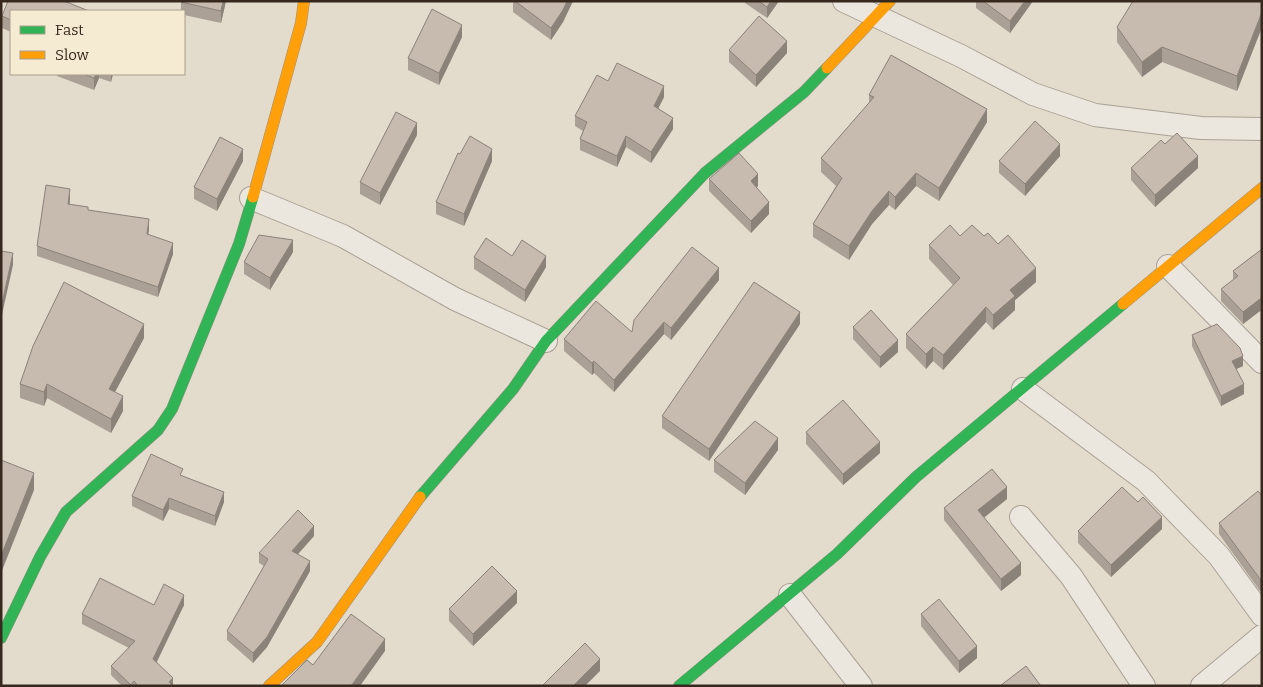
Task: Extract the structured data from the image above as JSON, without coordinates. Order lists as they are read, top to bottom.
{
  "legend": ["Fast", "Slow"]
}
